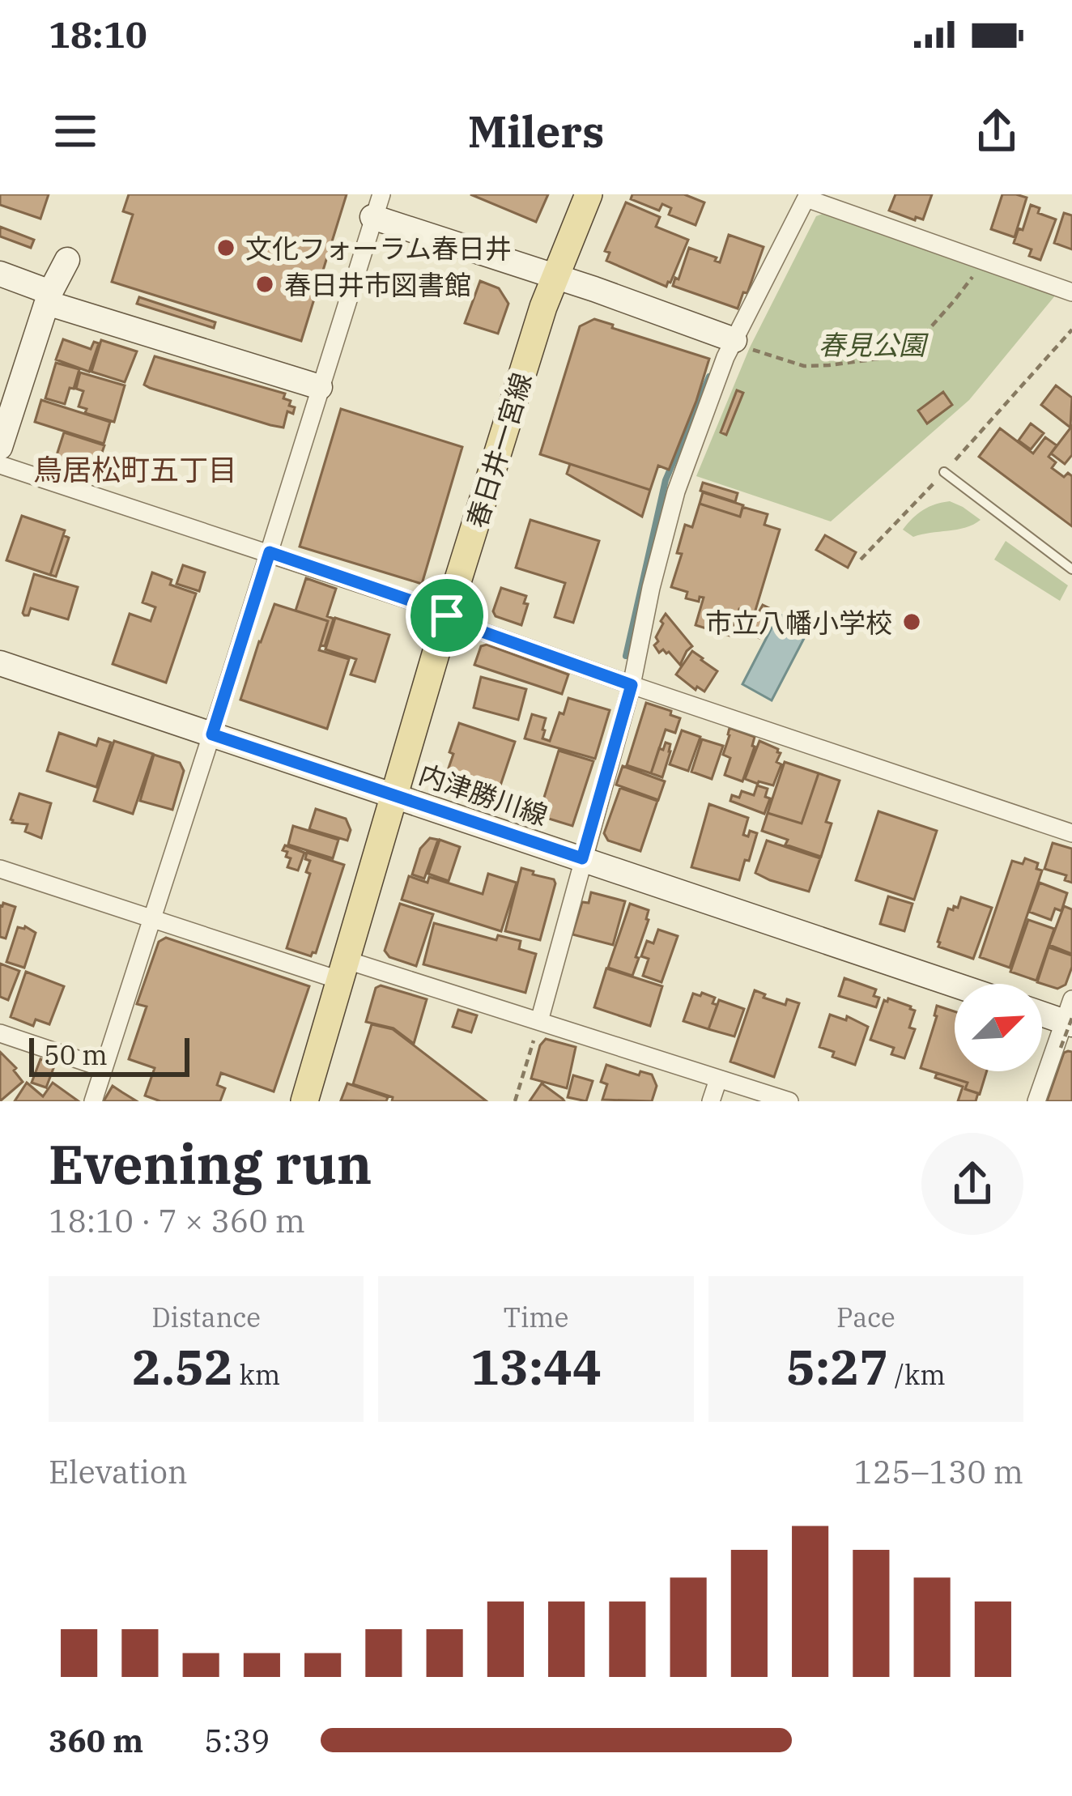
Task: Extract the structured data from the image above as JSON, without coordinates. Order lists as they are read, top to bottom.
{
  "streets": {
    "main road": ["春日井一宮線", "内津勝川線"]
  },
  "crossings": [
    ["春日井一宮線", "内津勝川線"]
  ],
  "districts": ["鳥居松町五丁目"],
  "parks": ["春見公園"],
  "places": ["文化フォーラム春日井", "春日井市図書館", "市立八幡小学校"],
  "scale_bar": "50 m",
  "north": "top right",
  "page": {
    "status": "18:10",
    "header": "Milers",
    "scale": "50 m",
    "heading": ["Evening run", "18:10 · 7 × 360 m"],
    "stats": [
      ["Distance", "2.52 km"],
      ["Time", "13:44"],
      ["Pace", "5:27 /km"]
    ],
    "chart": ["Elevation", "125–130 m"],
    "list": [
      {
        "name": "360 m",
        "note": "5:39"
      }
    ]
  }
}
